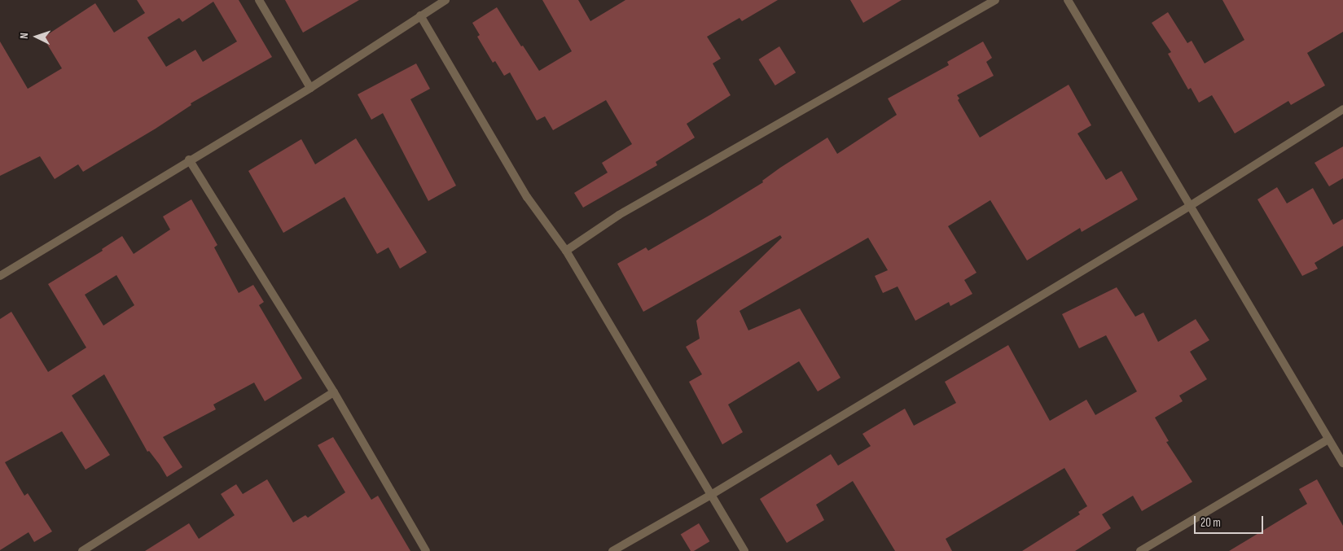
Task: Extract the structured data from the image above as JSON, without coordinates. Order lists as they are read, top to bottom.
{
  "scale_bar": "20 m",
  "north": "left"
}
